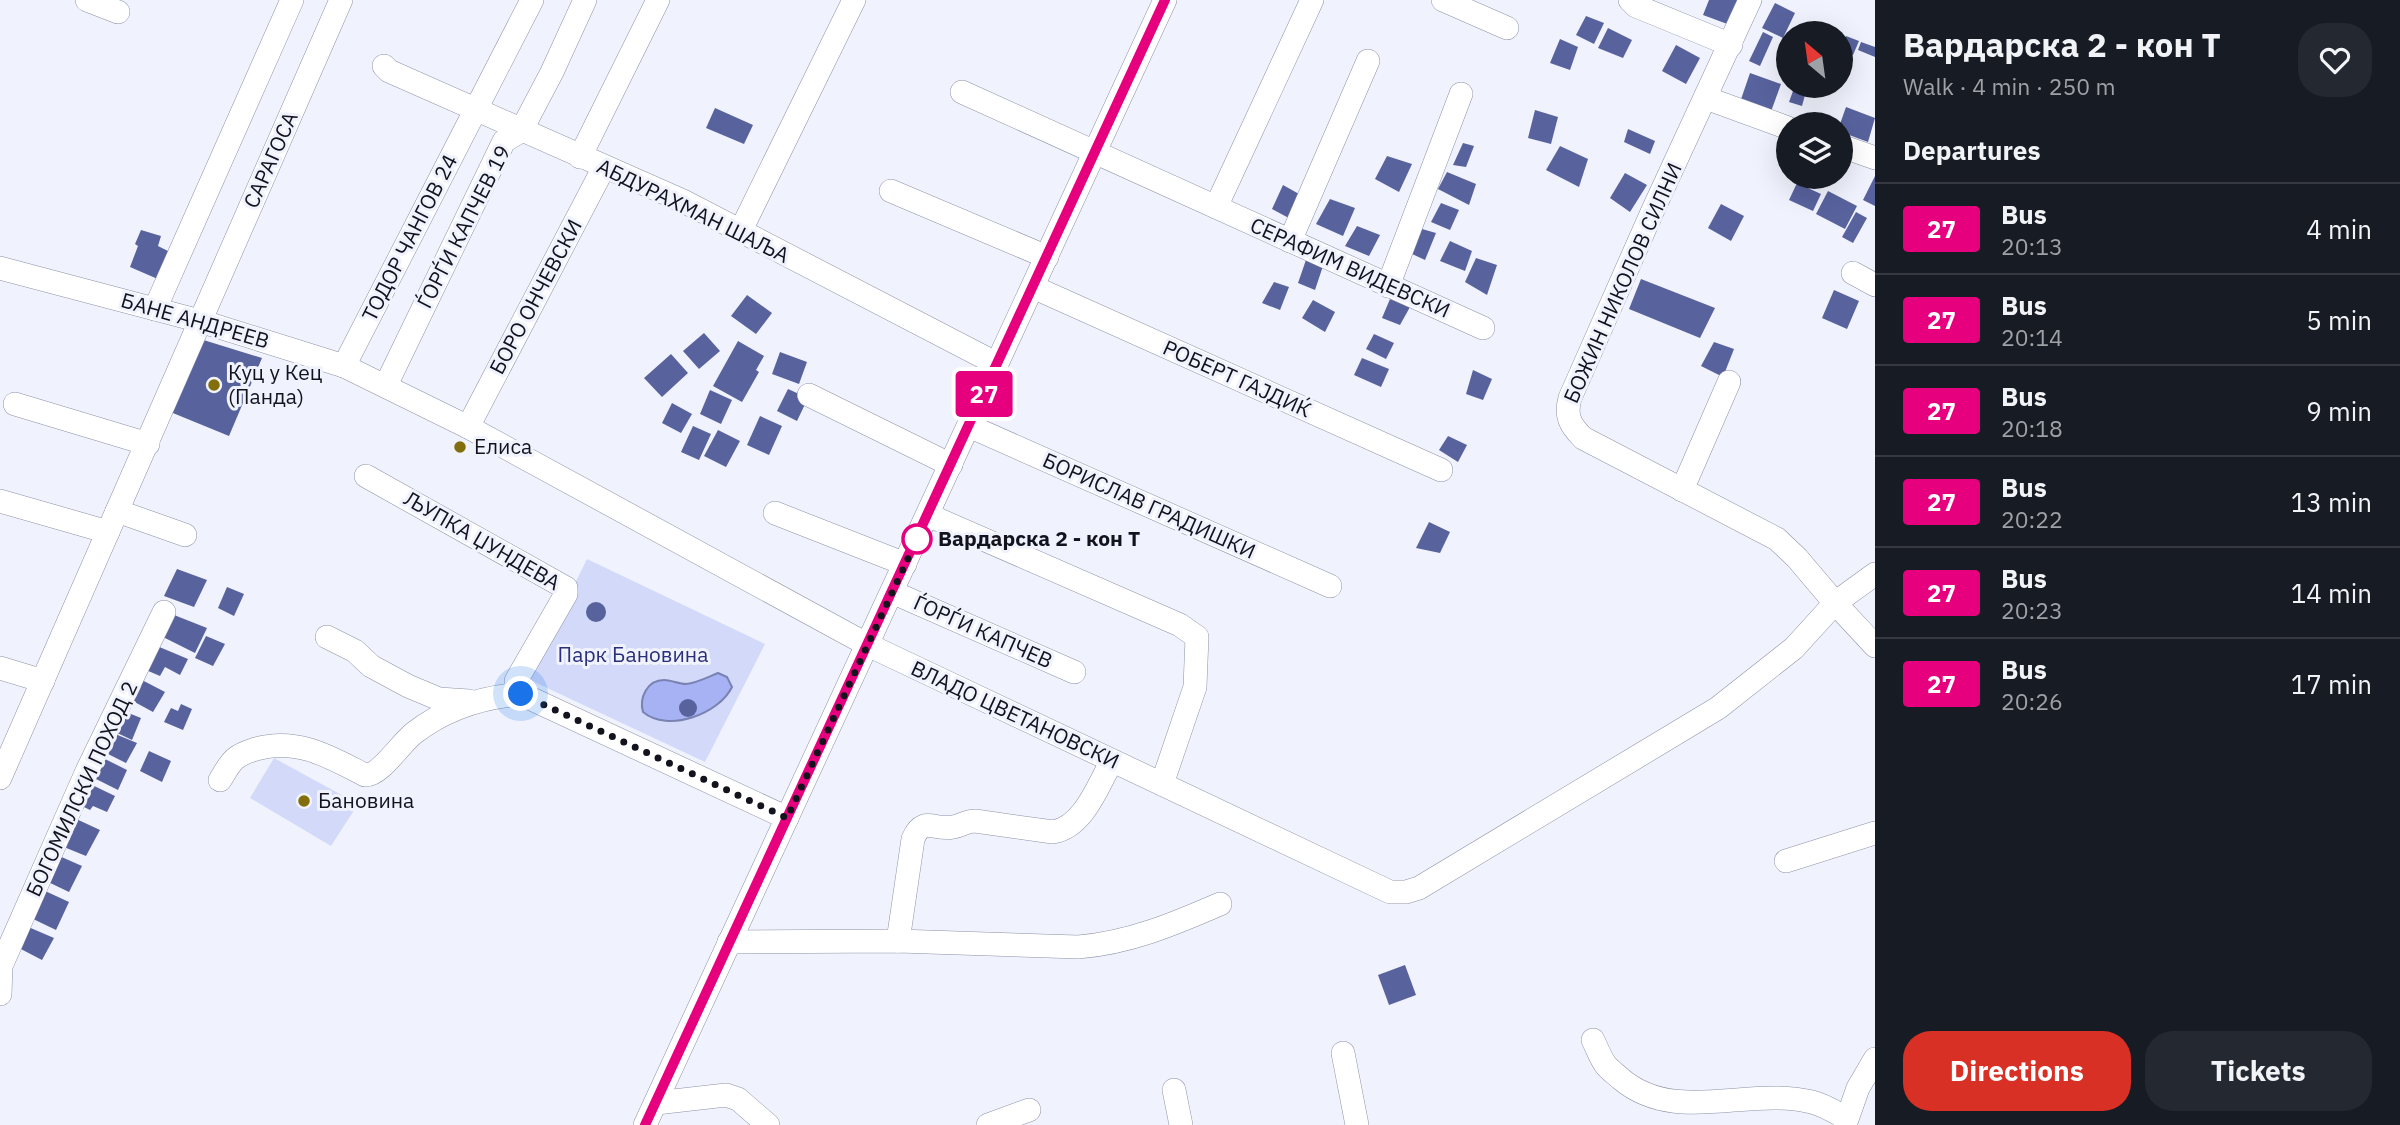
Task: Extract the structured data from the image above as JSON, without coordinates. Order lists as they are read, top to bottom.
{
  "streets": {
    "street": [
      "САРАГОСА",
      "АБДУРАХМАН ШАЉА",
      "ЃОРЃИ КАПЧЕВ 19",
      "ТОДОР ЧАНГОВ 24",
      "СЕРАФИМ ВИДЕВСКИ",
      "БОЖИН НИКОЛОВ СИЛНИ",
      "БОРО ОНЧЕВСКИ",
      "БАНЕ АНДРЕЕВ",
      "РОБЕРТ ГАЈДИЌ",
      "БОРИСЛАВ ГРАДИШКИ",
      "ЉУПКА ЏУНДЕВА",
      "ЃОРЃИ КАПЧЕВ",
      "ВЛАДО ЦВЕТАНОВСКИ",
      "БОГОМИЛСКИ ПОХОД 2"
    ]
  },
  "crossings": [
    ["САРАГОСА", "БАНЕ АНДРЕЕВ"],
    ["АБДУРАХМАН ШАЉА", "ЃОРЃИ КАПЧЕВ 19"],
    ["АБДУРАХМАН ШАЉА", "ТОДОР ЧАНГОВ 24"],
    ["АБДУРАХМАН ШАЉА", "БОРО ОНЧЕВСКИ"],
    ["АБДУРАХМАН ШАЉА", "ЃОРЃИ КАПЧЕВ"],
    ["ЃОРЃИ КАПЧЕВ 19", "БАНЕ АНДРЕЕВ"],
    ["ТОДОР ЧАНГОВ 24", "БАНЕ АНДРЕЕВ"],
    ["СЕРАФИМ ВИДЕВСКИ", "ЃОРЃИ КАПЧЕВ"],
    ["БОЖИН НИКОЛОВ СИЛНИ", "ВЛАДО ЦВЕТАНОВСКИ"],
    ["РОБЕРТ ГАЈДИЌ", "ЃОРЃИ КАПЧЕВ"],
    ["БОРИСЛАВ ГРАДИШКИ", "ЃОРЃИ КАПЧЕВ"],
    ["ЃОРЃИ КАПЧЕВ", "ВЛАДО ЦВЕТАНОВСКИ"]
  ],
  "parks": ["Парк Бановина"],
  "places": [
    "Куц у Кец (Панда)",
    "Елиса",
    "Вардарска 2 - кон Т",
    "Бановина"
  ],
  "lines": ["bus line 27"],
  "north": "top left",
  "page": {
    "on_map": "27",
    "heading": [
      ["Вардарска 2 - кон Т", "Walk · 4 min · 250 m"],
      "Departures"
    ],
    "list": [
      {
        "mark": "27",
        "name": "Bus",
        "note": "20:13",
        "value": "4 min"
      },
      {
        "mark": "27",
        "name": "Bus",
        "note": "20:14",
        "value": "5 min"
      },
      {
        "mark": "27",
        "name": "Bus",
        "note": "20:18",
        "value": "9 min"
      },
      {
        "mark": "27",
        "name": "Bus",
        "note": "20:22",
        "value": "13 min"
      },
      {
        "mark": "27",
        "name": "Bus",
        "note": "20:23",
        "value": "14 min"
      },
      {
        "mark": "27",
        "name": "Bus",
        "note": "20:26",
        "value": "17 min"
      }
    ],
    "buttons": ["Directions", "Tickets"]
  }
}
